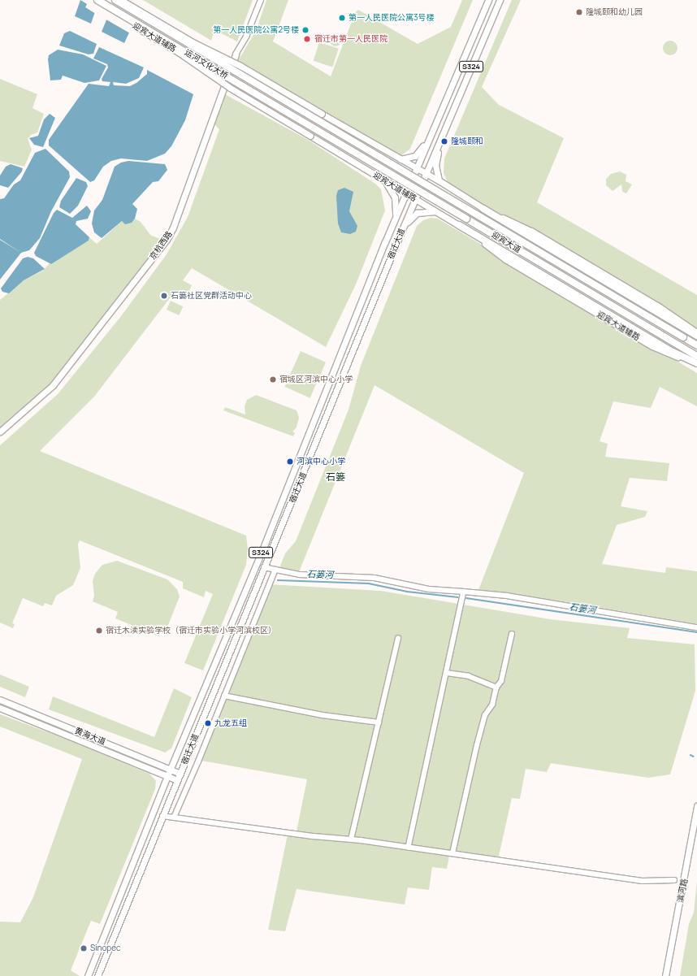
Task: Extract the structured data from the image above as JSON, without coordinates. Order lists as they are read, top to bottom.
{
  "streets": {
    "highway": ["运河文化大桥", "迎宾大道"],
    "main road": [
      "迎宾大道辅路",
      "S324",
      "宿迁大道",
      "京杭西路",
      "黄海大道",
      "滨河路"
    ]
  },
  "crossings": [
    ["迎宾大道辅路", "运河文化大桥"],
    ["迎宾大道辅路", "宿迁大道"],
    ["运河文化大桥", "迎宾大道"],
    ["宿迁大道", "黄海大道"]
  ],
  "districts": ["石篓"],
  "water": ["石篓河"],
  "places": [
    "隆城颐和幼儿园",
    "第一人民医院公寓3号楼",
    "第一人民医院公寓2号楼",
    "宿迁市第一人民医院",
    "隆城颐和",
    "石篓社区党群活动中心",
    "宿城区河滨中心小学",
    "河滨中心小学",
    "宿迁木渎实验学校（宿迁市实验小学河滨校区）",
    "九龙五组",
    "Sinopec"
  ]
}
